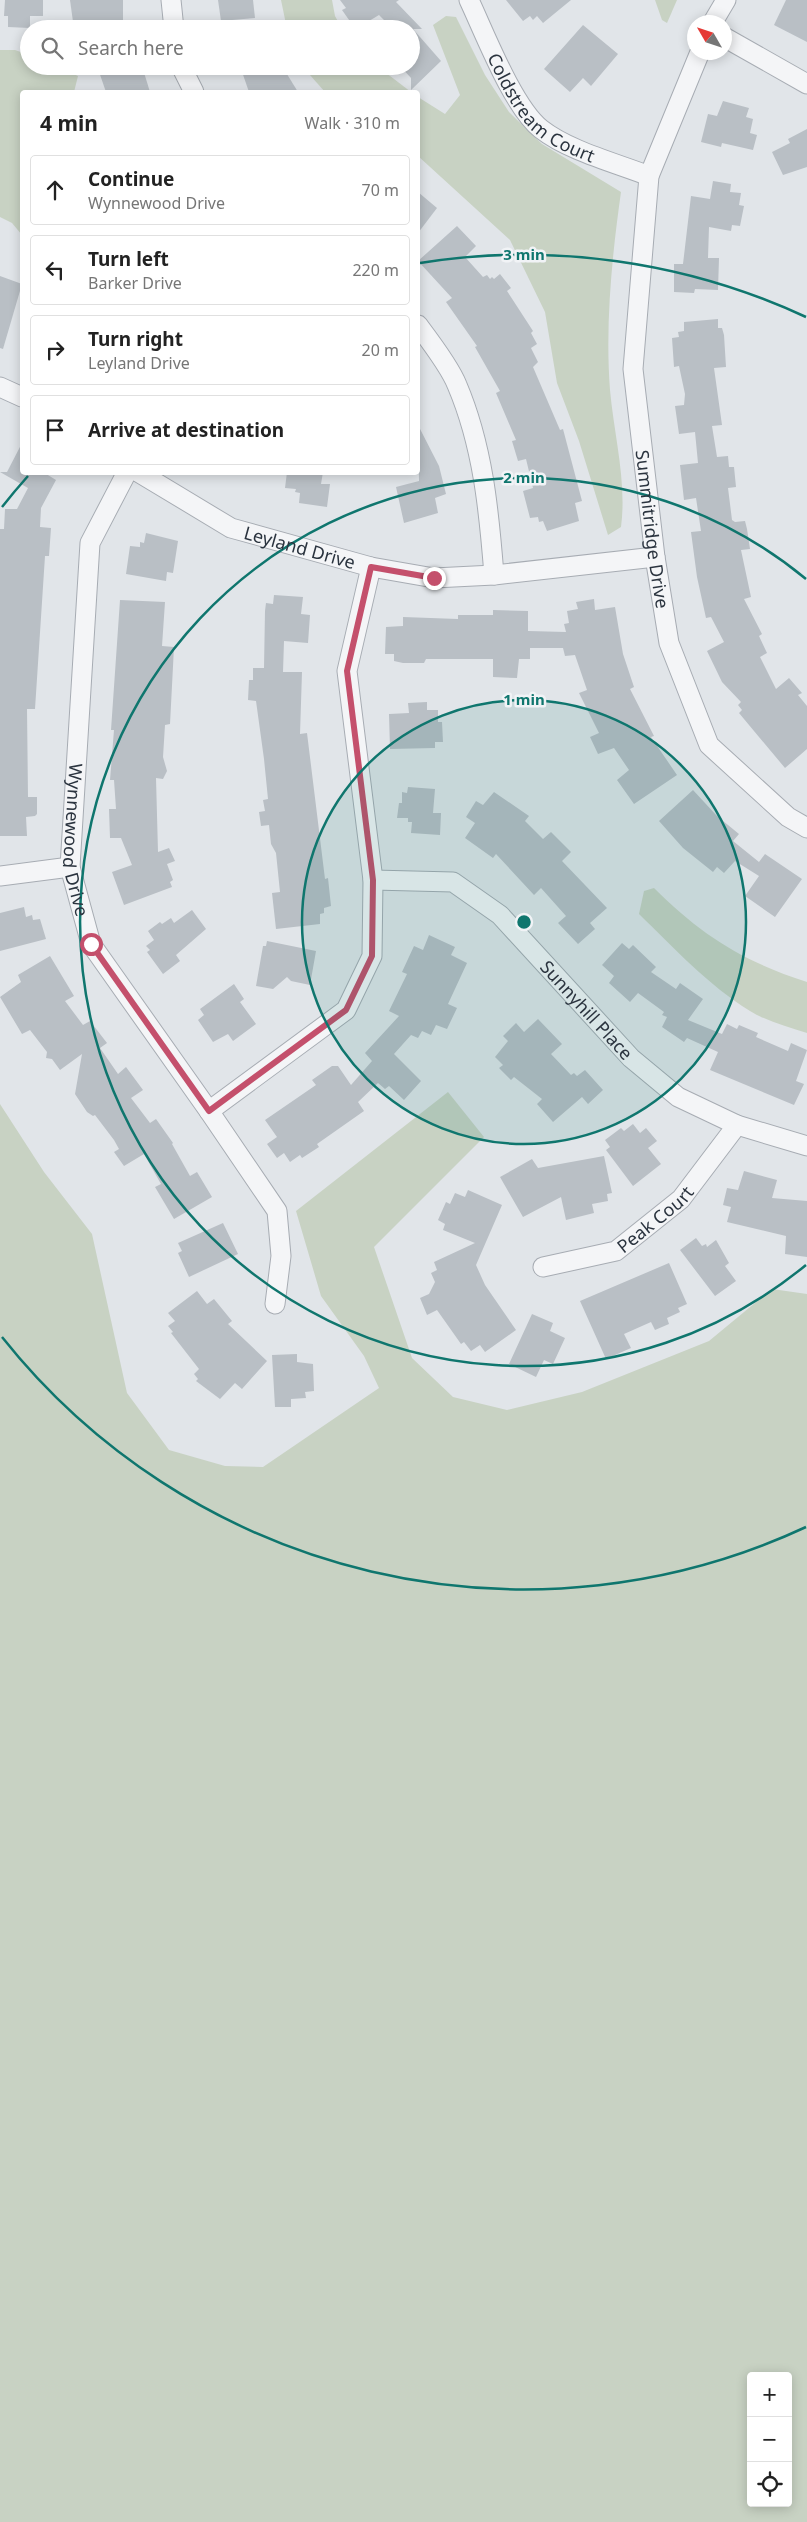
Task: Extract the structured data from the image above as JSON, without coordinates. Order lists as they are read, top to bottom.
{
  "streets": {
    "street": [
      "Coldstream Court",
      "Summitridge Drive",
      "Leyland Drive",
      "Wynnewood Drive",
      "Sunnyhill Place",
      "Peak Court"
    ]
  },
  "crossings": [
    ["Coldstream Court", "Summitridge Drive"],
    ["Summitridge Drive", "Leyland Drive"],
    ["Sunnyhill Place", "Peak Court"]
  ],
  "north": "top left",
  "page": {
    "search": "Search here",
    "heading": ["4 min", "Walk · 310 m"],
    "list": [
      ["Continue", "Wynnewood Drive", "70 m"],
      ["Turn left", "Barker Drive", "220 m"],
      ["Turn right", "Leyland Drive", "20 m"],
      "Arrive at destination"
    ],
    "map_buttons": ["+", "−"]
  },
  "rings": ["3 min", "2 min", "1 min"]
}
